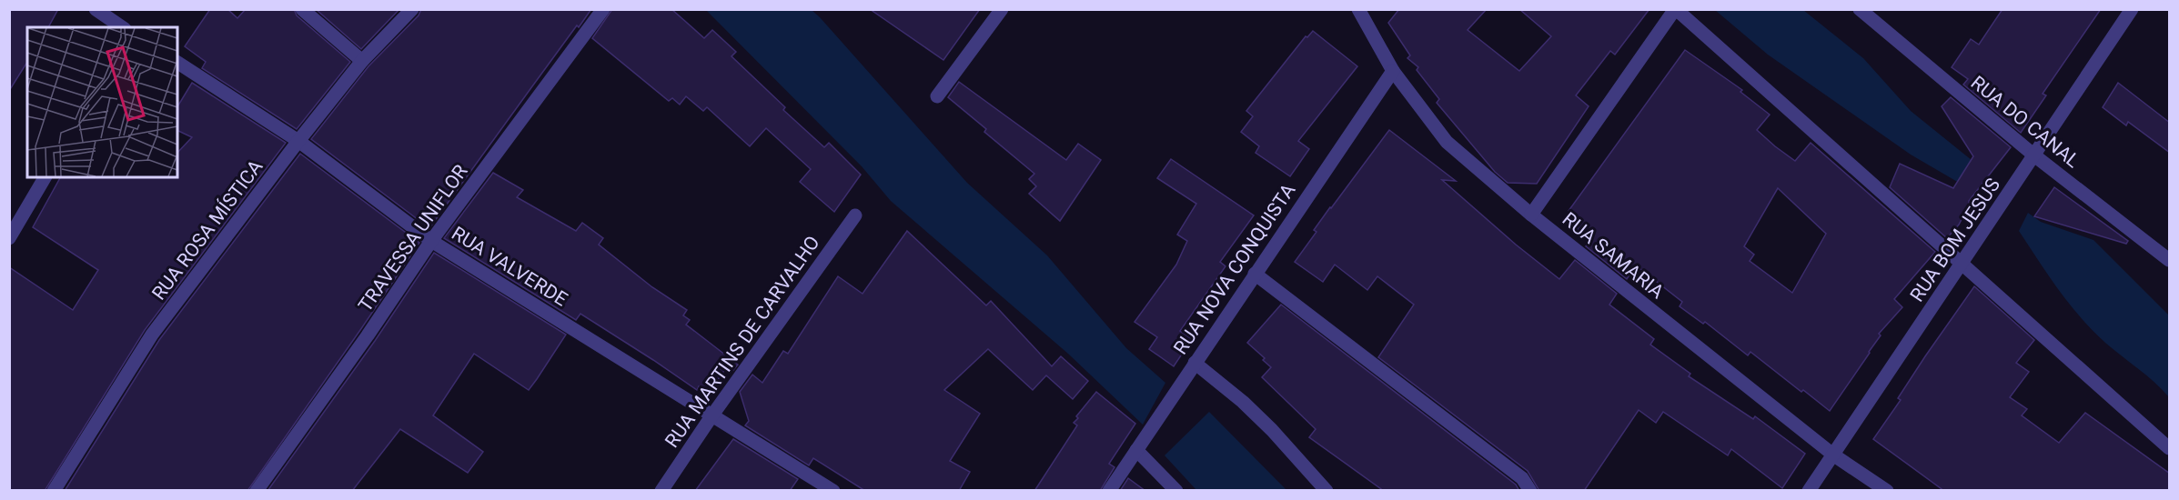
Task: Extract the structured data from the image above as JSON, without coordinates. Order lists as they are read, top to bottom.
{
  "streets": {
    "street": [
      "RUA DO CANAL",
      "RUA ROSA MÍSTICA",
      "TRAVESSA UNIFLOR",
      "RUA BOM JESUS",
      "RUA SAMARIA",
      "RUA VALVERDE",
      "RUA NOVA CONQUISTA",
      "RUA MARTINS DE CARVALHO"
    ]
  },
  "crossings": [
    ["RUA DO CANAL", "RUA BOM JESUS"],
    ["RUA ROSA MÍSTICA", "RUA VALVERDE"],
    ["TRAVESSA UNIFLOR", "RUA VALVERDE"],
    ["RUA BOM JESUS", "RUA SAMARIA"],
    ["RUA SAMARIA", "RUA NOVA CONQUISTA"],
    ["RUA VALVERDE", "RUA MARTINS DE CARVALHO"]
  ]
}
